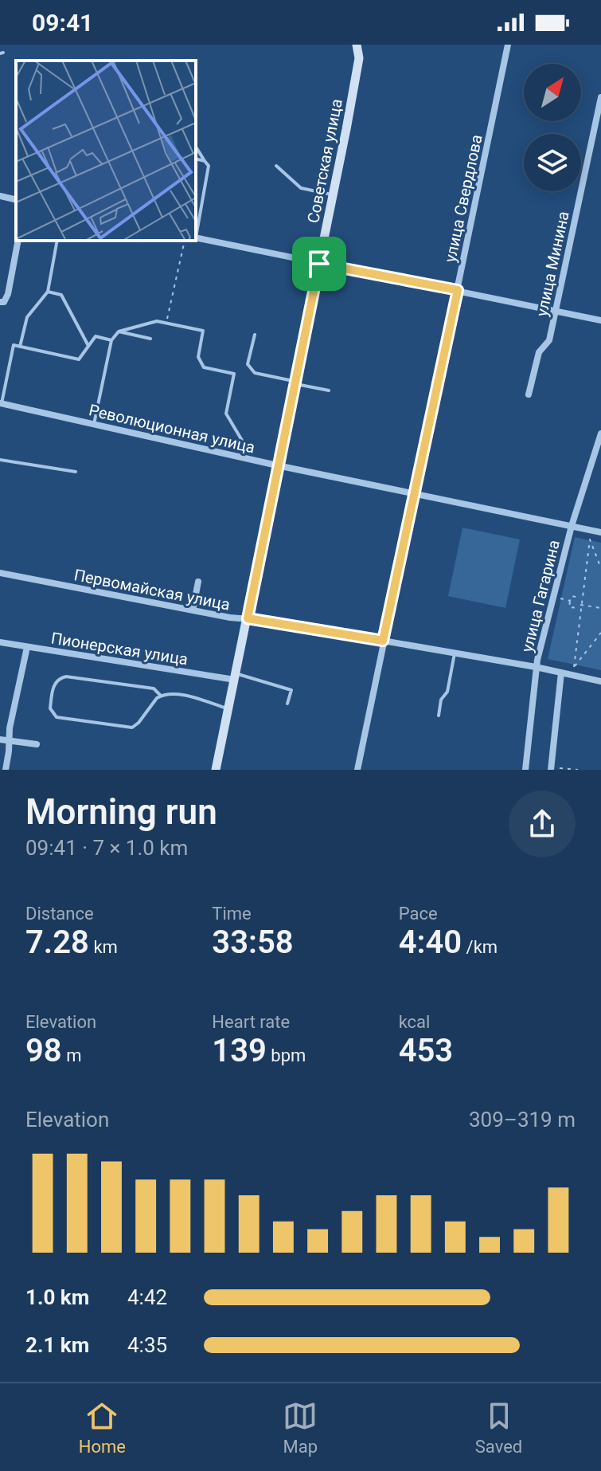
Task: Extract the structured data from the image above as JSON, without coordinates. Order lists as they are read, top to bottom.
{
  "streets": {
    "street": [
      "Советская улица",
      "улица Свердлова",
      "улица Минина",
      "Революционная улица",
      "Первомайская улица",
      "улица Гагарина",
      "Пионерская улица"
    ]
  },
  "crossings": [
    ["Советская улица", "Революционная улица"],
    ["Советская улица", "Первомайская улица"],
    ["Советская улица", "Пионерская улица"],
    ["улица Свердлова", "Революционная улица"],
    ["улица Свердлова", "Первомайская улица"],
    ["Революционная улица", "улица Гагарина"],
    ["Первомайская улица", "улица Гагарина"]
  ],
  "north": "top right",
  "page": {
    "status": "09:41",
    "heading": ["Morning run", "09:41 · 7 × 1.0 km"],
    "stats": [
      ["Distance", "7.28 km"],
      ["Time", "33:58"],
      ["Pace", "4:40 /km"],
      ["Elevation", "98 m"],
      ["Heart rate", "139 bpm"],
      ["kcal", "453"]
    ],
    "chart": ["Elevation", "309–319 m"],
    "list": [
      {
        "name": "1.0 km",
        "note": "4:42"
      },
      {
        "name": "2.1 km",
        "note": "4:35"
      }
    ],
    "tabs": ["Home", "Map", "Saved"]
  }
}
